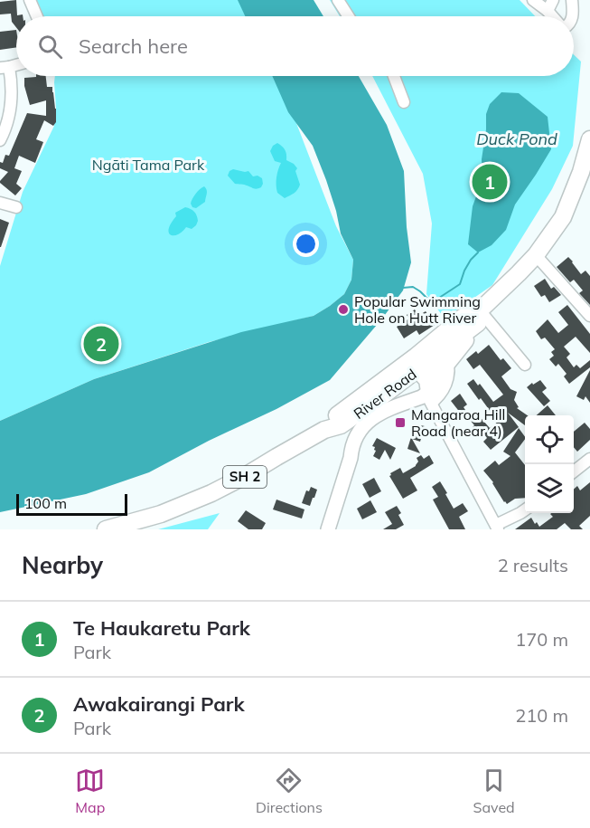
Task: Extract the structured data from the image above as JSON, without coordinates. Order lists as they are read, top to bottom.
{
  "streets": {
    "highway": ["River Road", "SH 2"]
  },
  "crossings": [
    ["River Road", "SH 2"]
  ],
  "water": ["Duck Pond"],
  "parks": ["Ngāti Tama Park"],
  "places": {
    "other": ["Popular Swimming Hole on Hutt River"],
    "transit": ["Mangaroa Hill Road (near 4)"]
  },
  "scale_bar": "100 m",
  "page": {
    "search": "Search here",
    "pins": ["1", "2"],
    "scale": "100 m",
    "heading": ["Nearby", "2 results"],
    "list": [
      {
        "mark": "1",
        "name": "Te Haukaretu Park",
        "note": "Park",
        "value": "170 m"
      },
      {
        "mark": "2",
        "name": "Awakairangi Park",
        "note": "Park",
        "value": "210 m"
      }
    ],
    "nav": ["Map", "Directions", "Saved"]
  }
}
